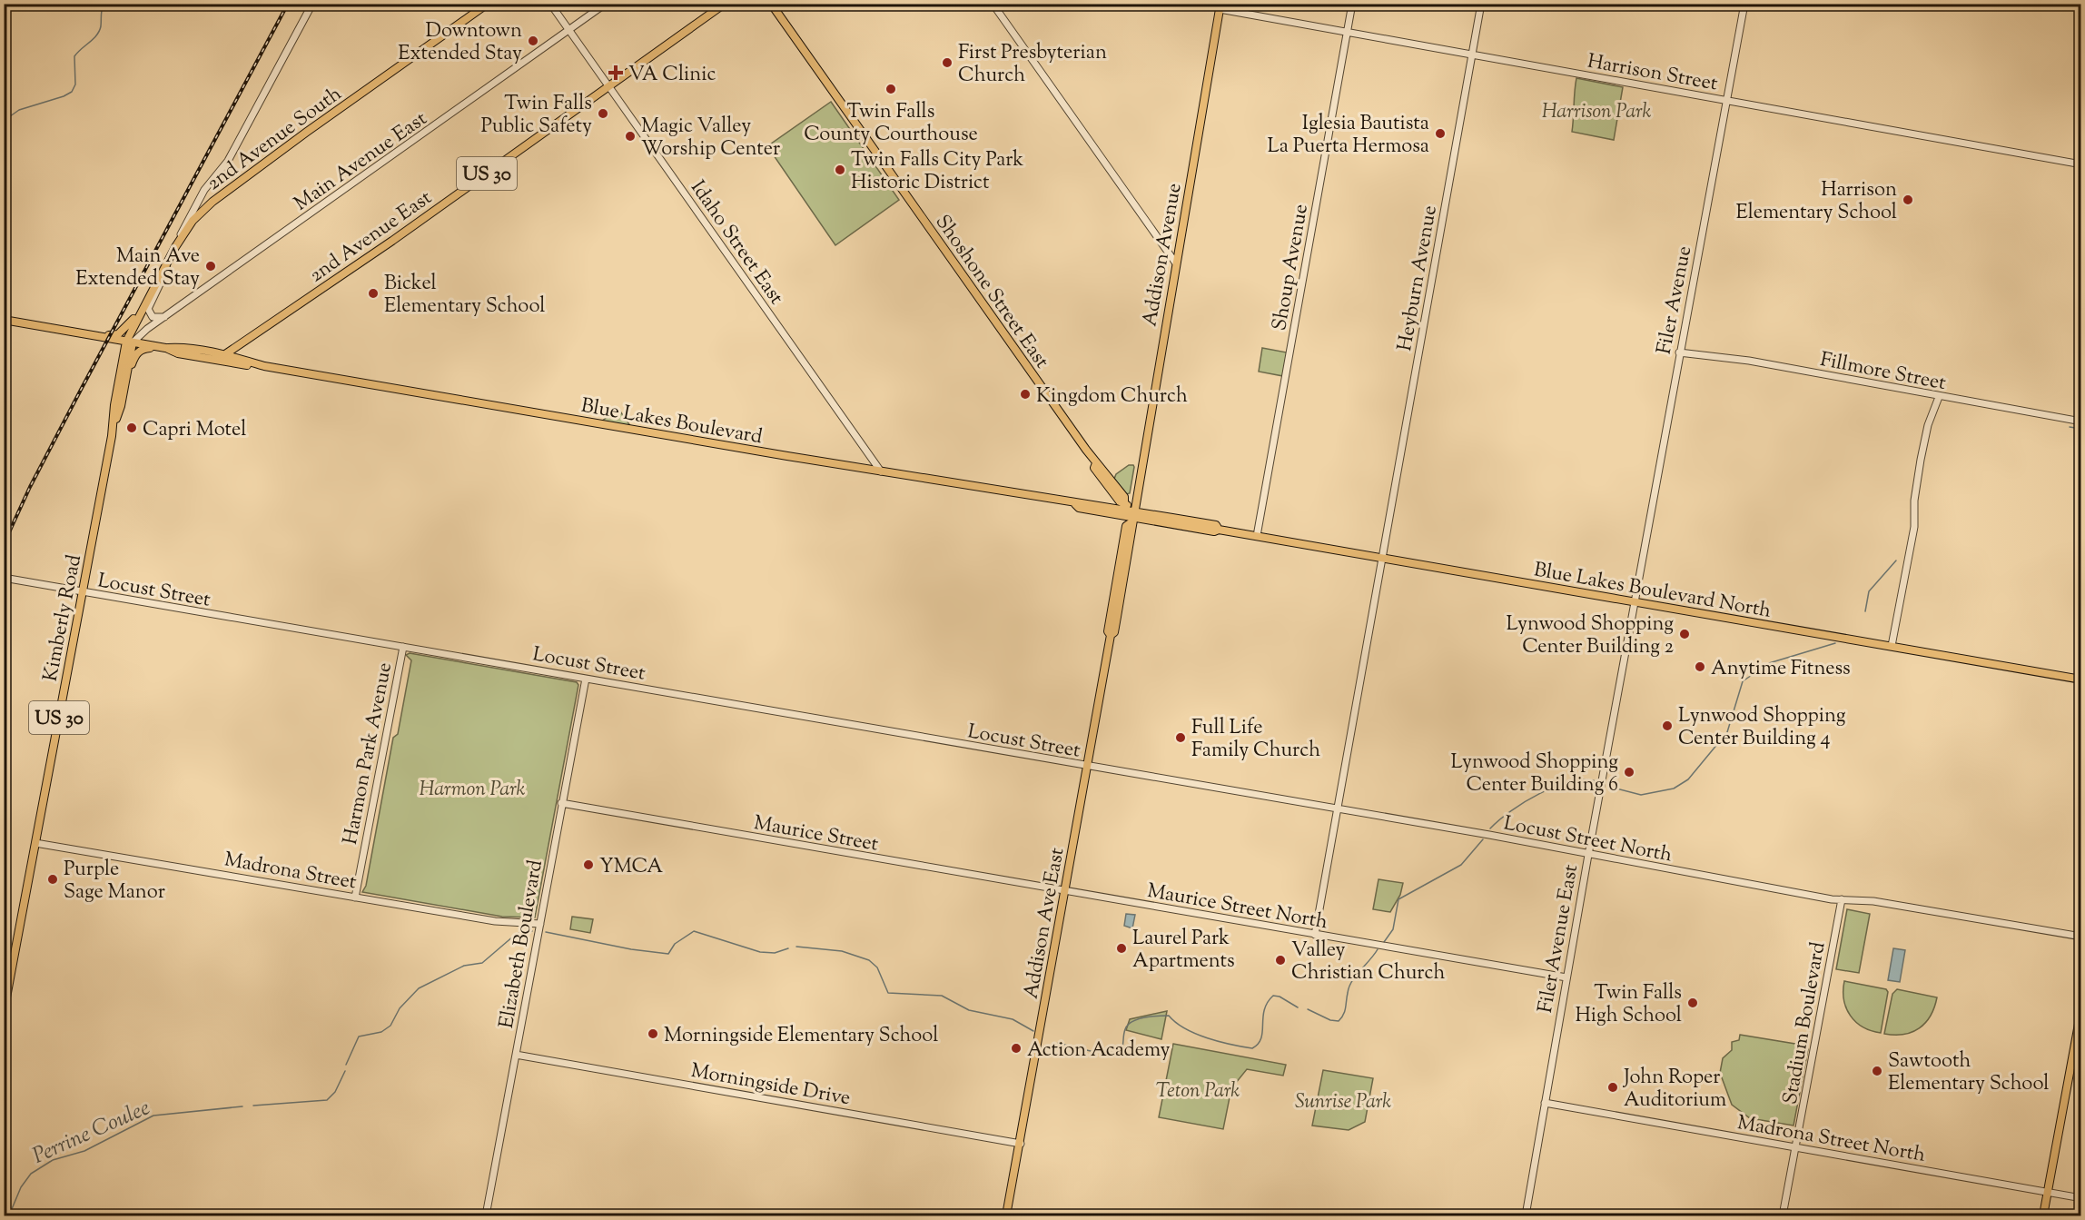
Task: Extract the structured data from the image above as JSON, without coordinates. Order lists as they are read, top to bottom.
{
  "streets": {
    "main road": [
      "2nd Avenue South",
      "US 30",
      "2nd Avenue East",
      "Addison Avenue",
      "Shoshone Street East",
      "Blue Lakes Boulevard",
      "Blue Lakes Boulevard North",
      "Kimberly Road",
      "Addison Ave East"
    ],
    "street": [
      "Harrison Street",
      "Main Avenue East",
      "Idaho Street East",
      "Shoup Avenue",
      "Heyburn Avenue",
      "Filer Avenue",
      "Fillmore Street",
      "Locust Street",
      "Harmon Park Avenue",
      "Maurice Street",
      "Locust Street North",
      "Madrona Street",
      "Maurice Street North",
      "Filer Avenue East",
      "Elizabeth Boulevard",
      "Stadium Boulevard",
      "Morningside Drive",
      "Madrona Street North"
    ]
  },
  "crossings": [
    ["Harrison Street", "Addison Avenue"],
    ["Harrison Street", "Shoup Avenue"],
    ["Harrison Street", "Heyburn Avenue"],
    ["Harrison Street", "Filer Avenue"],
    ["2nd Avenue South", "Main Avenue East"],
    ["2nd Avenue South", "Kimberly Road"],
    ["Main Avenue East", "Idaho Street East"],
    ["Main Avenue East", "Kimberly Road"],
    ["2nd Avenue East", "Idaho Street East"],
    ["Idaho Street East", "Blue Lakes Boulevard"],
    ["Addison Avenue", "Shoshone Street East"],
    ["Addison Avenue", "Blue Lakes Boulevard"],
    ["Addison Avenue", "Blue Lakes Boulevard North"],
    ["Addison Avenue", "Addison Ave East"],
    ["Shoup Avenue", "Blue Lakes Boulevard North"],
    ["Heyburn Avenue", "Blue Lakes Boulevard North"],
    ["Heyburn Avenue", "Locust Street North"],
    ["Heyburn Avenue", "Maurice Street North"],
    ["Shoshone Street East", "Blue Lakes Boulevard"],
    ["Shoshone Street East", "Blue Lakes Boulevard North"],
    ["Shoshone Street East", "Addison Ave East"],
    ["Filer Avenue", "Fillmore Street"],
    ["Filer Avenue", "Blue Lakes Boulevard North"],
    ["Filer Avenue", "Filer Avenue East"],
    ["Blue Lakes Boulevard", "Blue Lakes Boulevard North"],
    ["Blue Lakes Boulevard", "Addison Ave East"],
    ["Locust Street", "Kimberly Road"],
    ["Locust Street", "Harmon Park Avenue"],
    ["Locust Street", "Locust Street North"],
    ["Locust Street", "Addison Ave East"],
    ["Locust Street", "Elizabeth Boulevard"],
    ["Blue Lakes Boulevard North", "Addison Ave East"],
    ["Blue Lakes Boulevard North", "Filer Avenue East"],
    ["Kimberly Road", "Madrona Street"],
    ["Harmon Park Avenue", "Madrona Street"],
    ["Maurice Street", "Maurice Street North"],
    ["Maurice Street", "Addison Ave East"],
    ["Maurice Street", "Elizabeth Boulevard"],
    ["Locust Street North", "Addison Ave East"],
    ["Locust Street North", "Filer Avenue East"],
    ["Locust Street North", "Stadium Boulevard"],
    ["Madrona Street", "Elizabeth Boulevard"],
    ["Maurice Street North", "Addison Ave East"],
    ["Maurice Street North", "Filer Avenue East"],
    ["Addison Ave East", "Morningside Drive"],
    ["Filer Avenue East", "Madrona Street North"],
    ["Elizabeth Boulevard", "Morningside Drive"],
    ["Stadium Boulevard", "Madrona Street North"]
  ],
  "water": ["Perrine Coulee"],
  "parks": [
    "Harrison Park",
    "Harmon Park",
    "Teton Park",
    "Sunrise Park"
  ],
  "places": {
    "other": [
      "Downtown Extended Stay",
      "First Presbyterian Church",
      "Twin Falls County Courthouse",
      "Twin Falls Public Safety",
      "Iglesia Bautista La Puerta Hermosa",
      "Magic Valley Worship Center",
      "Twin Falls City Park Historic District",
      "Harrison Elementary School",
      "Main Ave Extended Stay",
      "Bickel Elementary School",
      "Kingdom Church",
      "Capri Motel",
      "Lynwood Shopping Center Building 2",
      "Anytime Fitness",
      "Lynwood Shopping Center Building 4",
      "Full Life Family Church",
      "Lynwood Shopping Center Building 6",
      "YMCA",
      "Purple Sage Manor",
      "Laurel Park Apartments",
      "Valley Christian Church",
      "Twin Falls High School",
      "Morningside Elementary School",
      "Action Academy",
      "Sawtooth Elementary School",
      "John Roper Auditorium"
    ],
    "health": ["VA Clinic"]
  }
}
